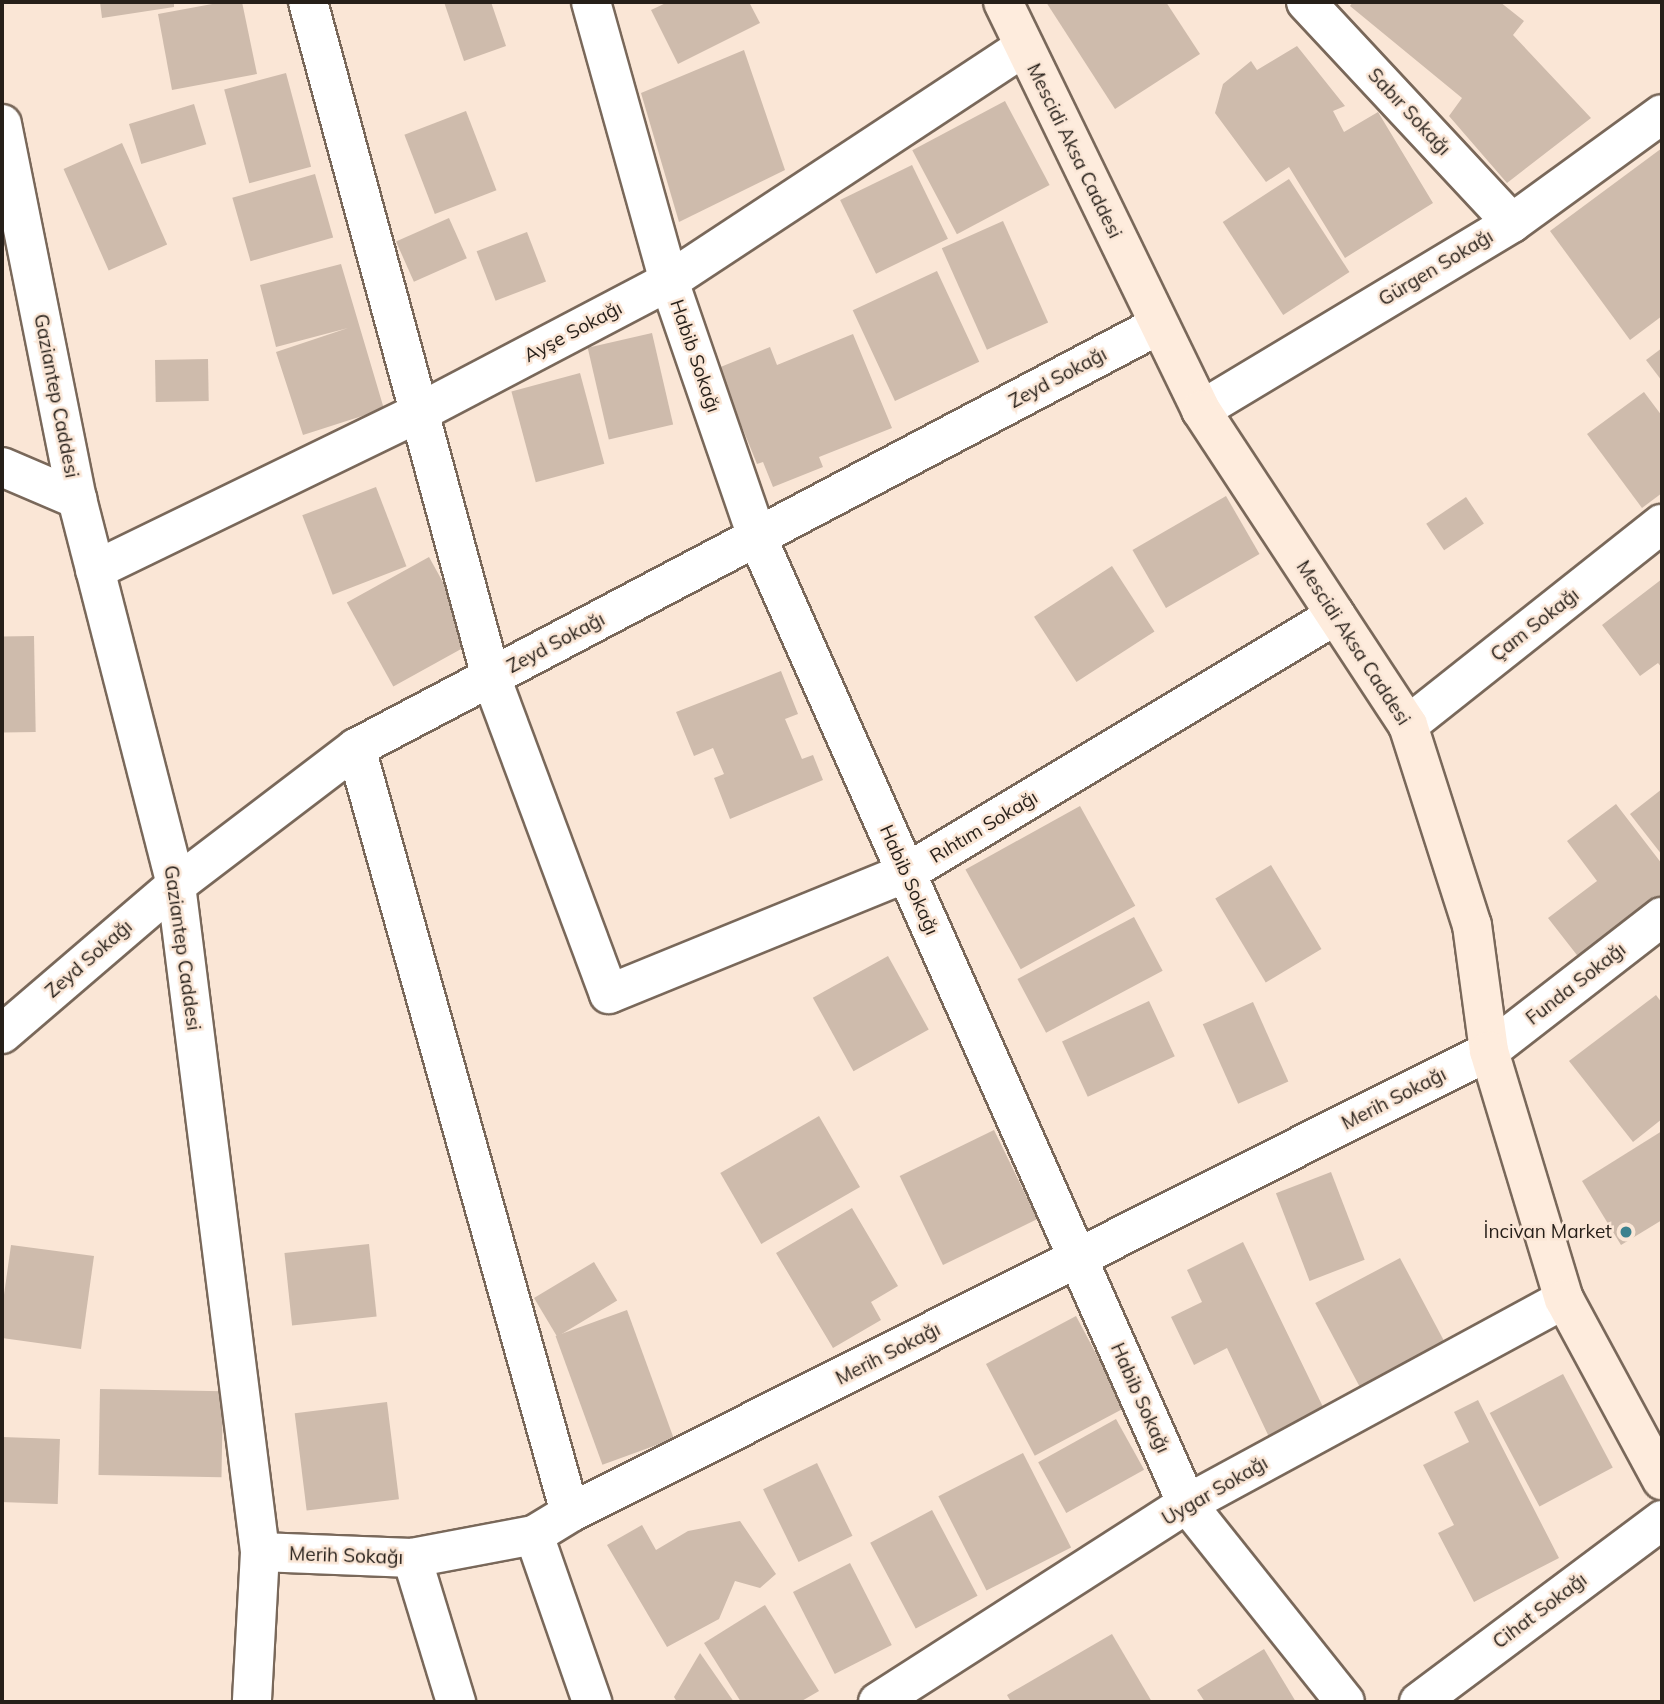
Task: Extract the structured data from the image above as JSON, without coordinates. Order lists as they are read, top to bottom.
{
  "streets": {
    "street": [
      "Sabır Sokağı",
      "Mescidi Aksa Caddesi",
      "Gürgen Sokağı",
      "Ayşe Sokağı",
      "Habib Sokağı",
      "Zeyd Sokağı",
      "Gaziantep Caddesi",
      "Çam Sokağı",
      "Rıhtım Sokağı",
      "Funda Sokağı",
      "Merih Sokağı",
      "Uygar Sokağı",
      "Cihat Sokağı"
    ]
  },
  "crossings": [
    ["Sabır Sokağı", "Gürgen Sokağı"],
    ["Mescidi Aksa Caddesi", "Gürgen Sokağı"],
    ["Mescidi Aksa Caddesi", "Ayşe Sokağı"],
    ["Mescidi Aksa Caddesi", "Zeyd Sokağı"],
    ["Mescidi Aksa Caddesi", "Çam Sokağı"],
    ["Mescidi Aksa Caddesi", "Rıhtım Sokağı"],
    ["Mescidi Aksa Caddesi", "Funda Sokağı"],
    ["Mescidi Aksa Caddesi", "Merih Sokağı"],
    ["Mescidi Aksa Caddesi", "Uygar Sokağı"],
    ["Ayşe Sokağı", "Habib Sokağı"],
    ["Ayşe Sokağı", "Gaziantep Caddesi"],
    ["Habib Sokağı", "Zeyd Sokağı"],
    ["Habib Sokağı", "Rıhtım Sokağı"],
    ["Habib Sokağı", "Merih Sokağı"],
    ["Habib Sokağı", "Uygar Sokağı"],
    ["Zeyd Sokağı", "Gaziantep Caddesi"],
    ["Zeyd Sokağı", "Rıhtım Sokağı"],
    ["Gaziantep Caddesi", "Merih Sokağı"],
    ["Funda Sokağı", "Merih Sokağı"]
  ],
  "places": ["İncivan Market"]
}
